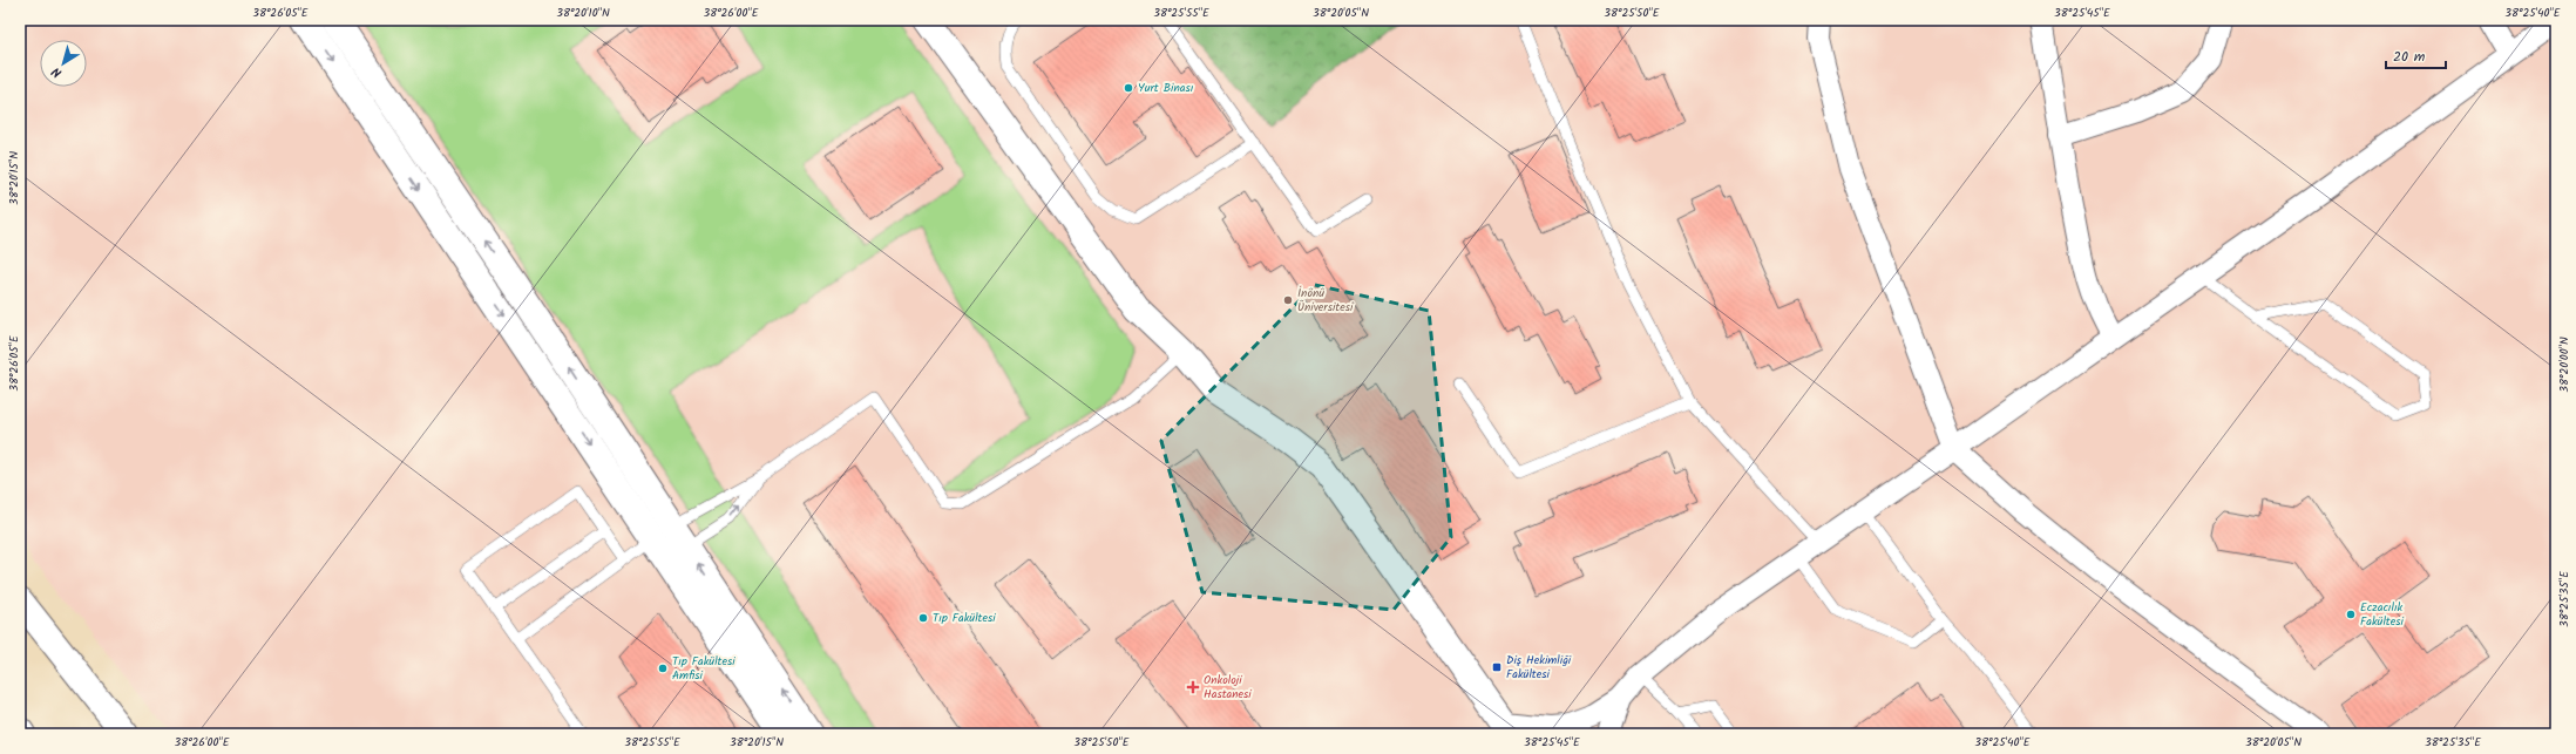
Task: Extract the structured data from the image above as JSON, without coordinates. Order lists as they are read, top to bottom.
{
  "places": {
    "other": [
      "Yurt Binası",
      "İnönü Üniversitesi",
      "Eczacılık Fakültesi",
      "Tıp Fakültesi",
      "Tıp Fakültesi Amfisi"
    ],
    "transit": ["Diş Hekimliği Fakültesi"],
    "health": ["Onkoloji Hastanesi"]
  },
  "scale_bar": "20 m",
  "north": "bottom left",
  "coordinates": [
    "38°26'05\"E",
    "38°20'10\"N",
    "38°26'00\"E",
    "38°25'55\"E",
    "38°20'05\"N",
    "38°25'50\"E",
    "38°25'45\"E",
    "38°25'40\"E",
    "38°20'15\"N",
    "38°20'00\"N",
    "38°25'35\"E"
  ]
}
